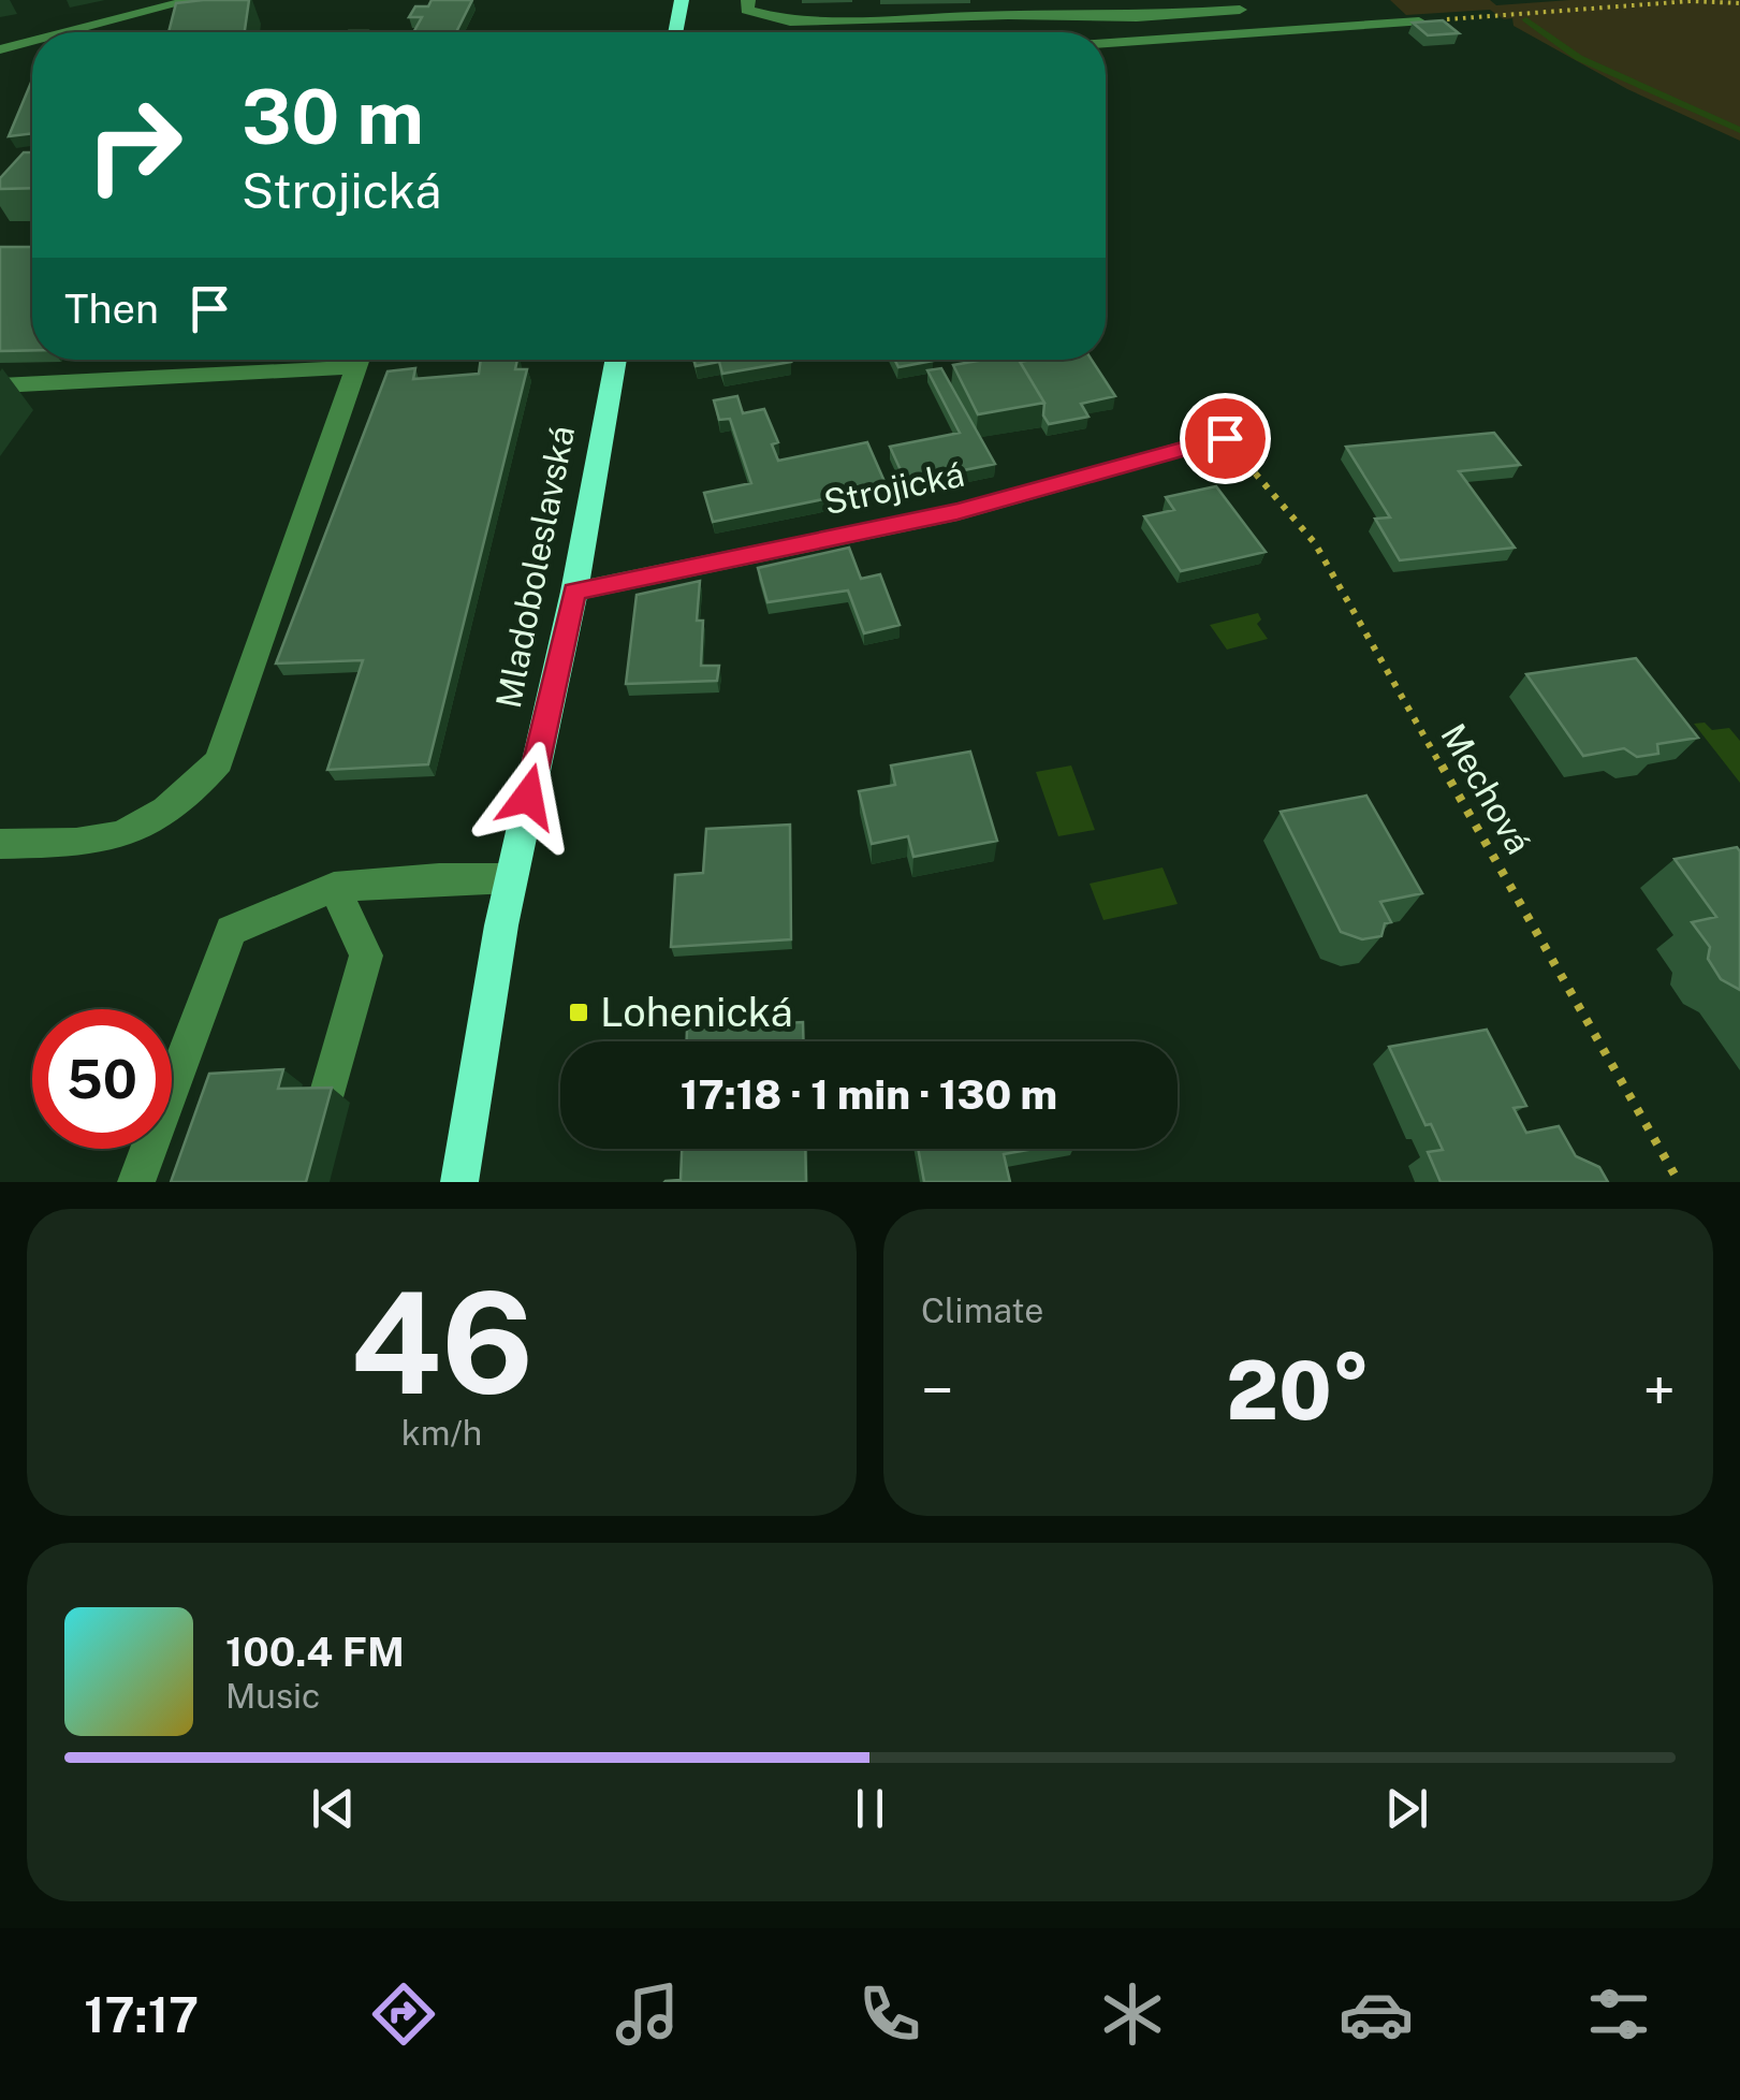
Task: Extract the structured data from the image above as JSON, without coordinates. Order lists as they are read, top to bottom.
{
  "streets": {
    "main road": ["Mladoboleslavská"],
    "street": ["Strojická"],
    "path": ["Mechová"]
  },
  "crossings": [
    ["Strojická", "Mladoboleslavská"],
    ["Strojická", "Mechová"]
  ],
  "places": {
    "transit": ["Lohenická"]
  },
  "page": {
    "turn": ["30 m", "Strojická"],
    "then": "Then",
    "limit": "50",
    "trip": "17:18 · 1 min · 130 m",
    "tile": [
      ["46", "km/h"],
      "Climate"
    ],
    "heat": ["−", "20°", "+"],
    "song": ["100.4 FM", "Music"],
    "tabs": "17:17"
  }
}
